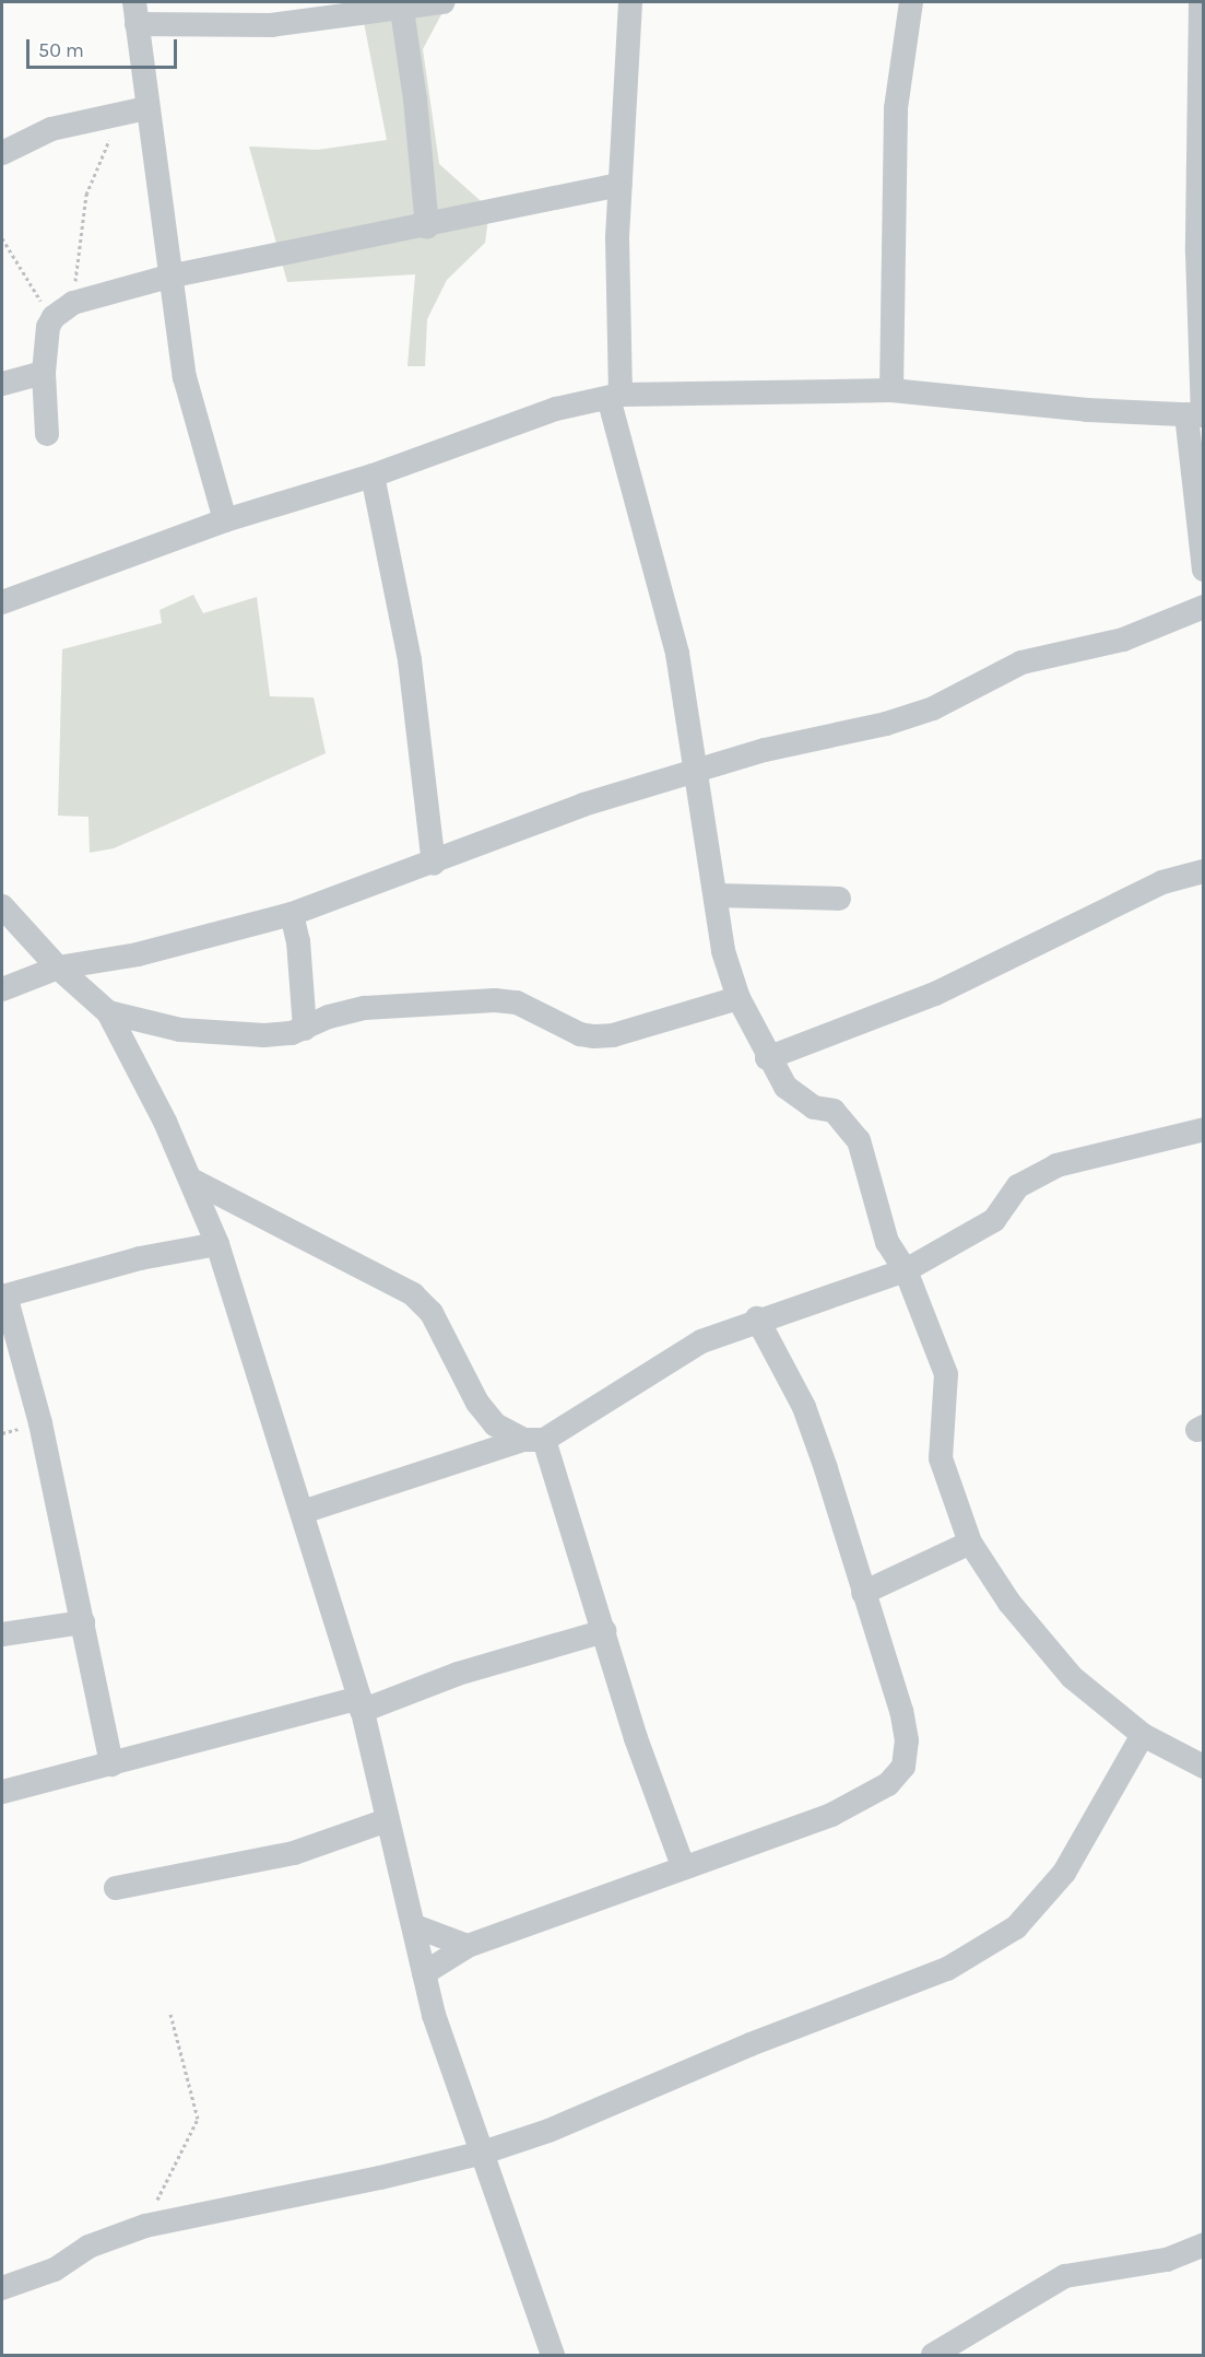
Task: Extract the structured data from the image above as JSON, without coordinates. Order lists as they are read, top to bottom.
{
  "scale_bar": "50 m"
}
